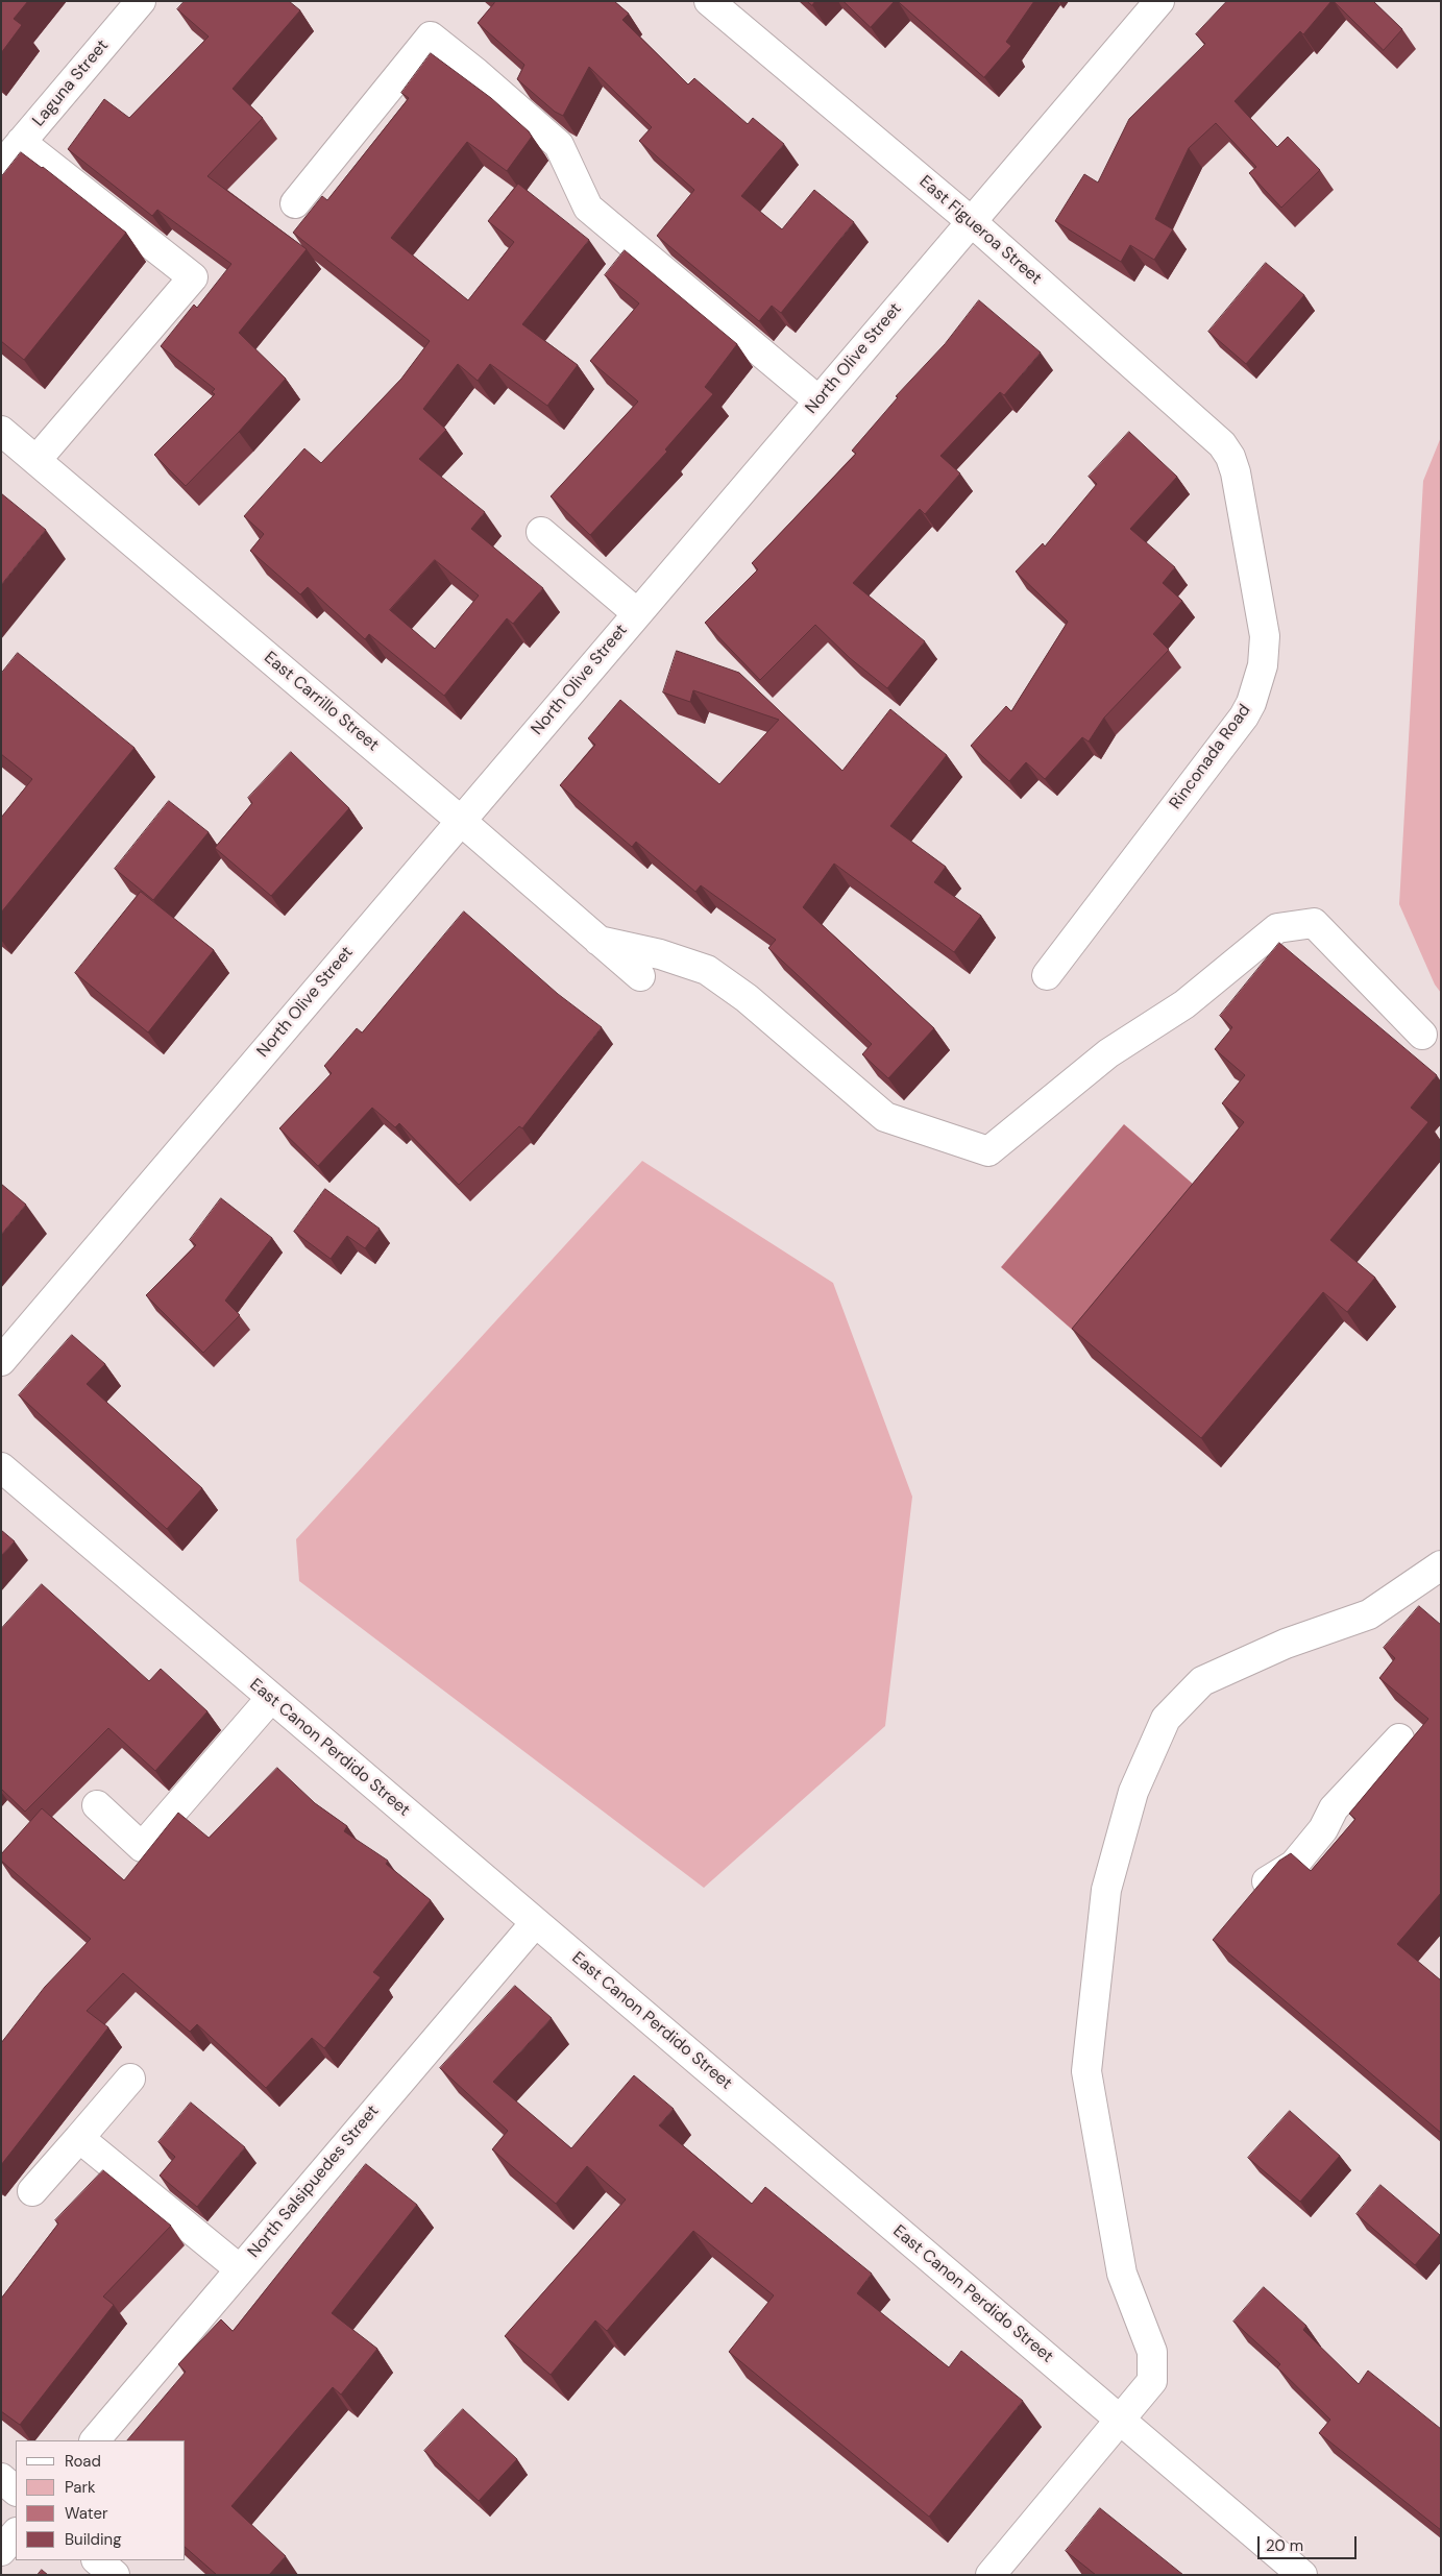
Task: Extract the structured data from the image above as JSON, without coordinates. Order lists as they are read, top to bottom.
{
  "streets": {
    "street": [
      "Laguna Street",
      "East Figueroa Street",
      "North Olive Street",
      "East Carrillo Street",
      "Rinconada Road",
      "East Canon Perdido Street",
      "North Salsipuedes Street"
    ]
  },
  "crossings": [
    ["East Figueroa Street", "North Olive Street"],
    ["East Figueroa Street", "Rinconada Road"],
    ["North Olive Street", "East Carrillo Street"],
    ["East Canon Perdido Street", "North Salsipuedes Street"]
  ],
  "legend": [
    "Road",
    "Park",
    "Water",
    "Building"
  ],
  "scale_bar": "20 m"
}
